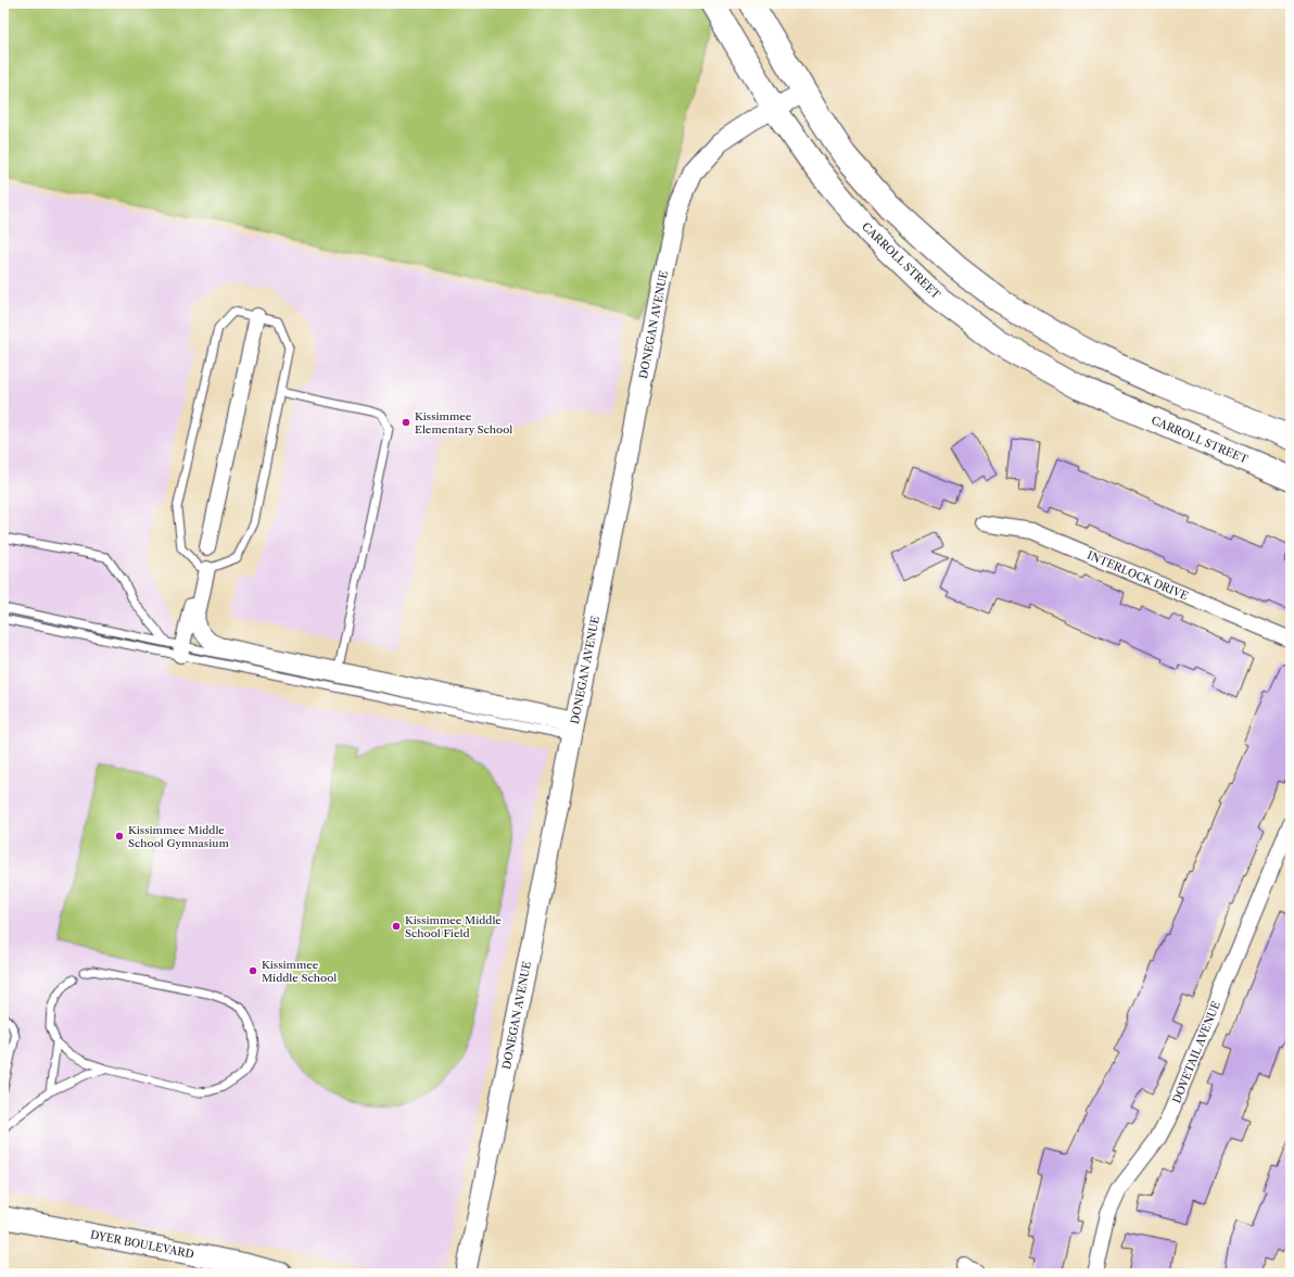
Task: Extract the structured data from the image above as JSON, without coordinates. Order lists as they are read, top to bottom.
{
  "streets": {
    "main road": ["CARROLL STREET", "DYER BOULEVARD"],
    "street": ["DONEGAN AVENUE", "INTERLOCK DRIVE", "DOVETAIL AVENUE"]
  },
  "crossings": [
    ["CARROLL STREET", "DONEGAN AVENUE"]
  ],
  "places": [
    "Kissimmee Elementary School",
    "Kissimmee Middle School Gymnasium",
    "Kissimmee Middle School Field",
    "Kissimmee Middle School"
  ]
}
